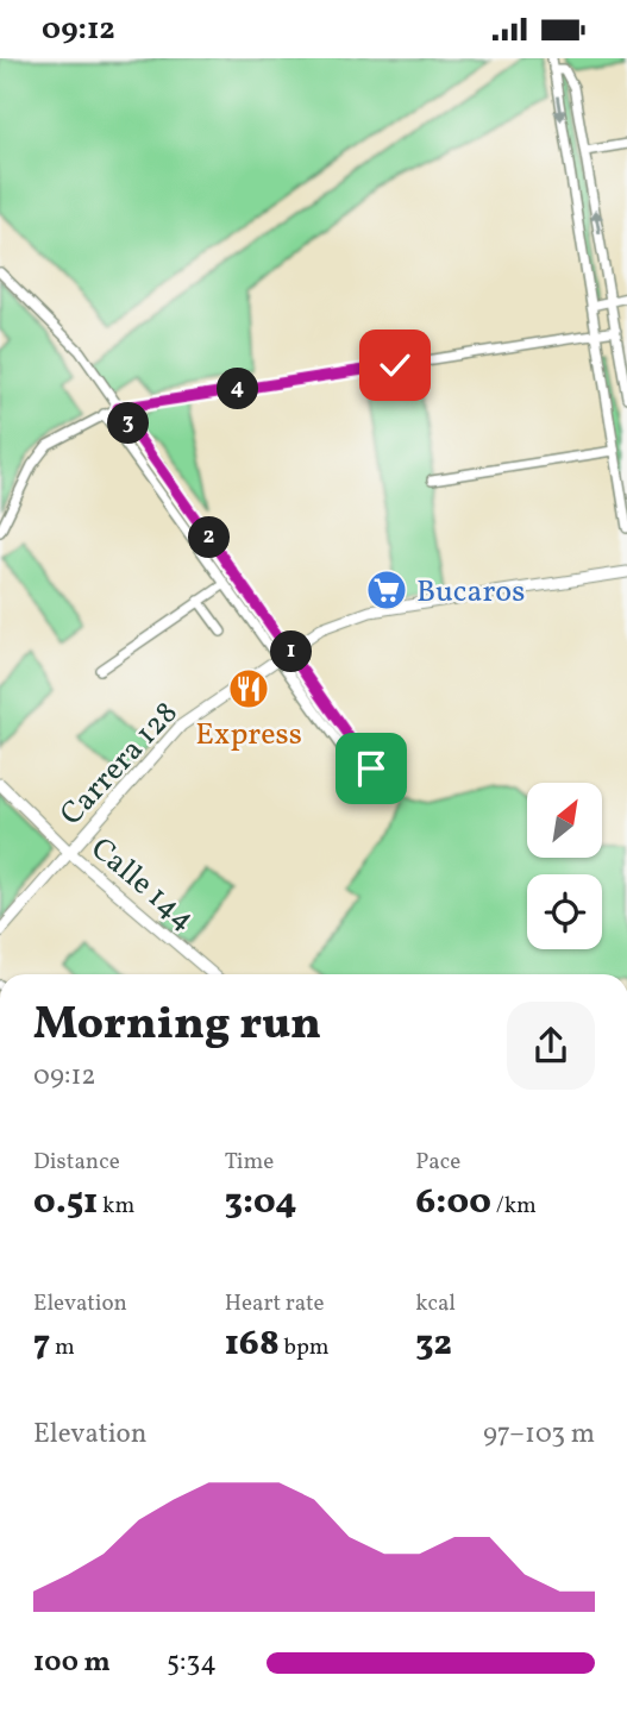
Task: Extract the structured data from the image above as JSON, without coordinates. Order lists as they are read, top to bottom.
{
  "streets": {
    "street": ["Carrera 128", "Calle 144"]
  },
  "crossings": [
    ["Carrera 128", "Calle 144"]
  ],
  "places": {
    "supermarket": ["Bucaros"],
    "restaurant": ["Express"]
  },
  "north": "top right",
  "page": {
    "status": "09:12",
    "pins": [
      "4",
      "3",
      "2",
      "1"
    ],
    "heading": ["Morning run", "09:12"],
    "stats": [
      ["Distance", "0.51 km"],
      ["Time", "3:04"],
      ["Pace", "6:00 /km"],
      ["Elevation", "7 m"],
      ["Heart rate", "168 bpm"],
      ["kcal", "32"]
    ],
    "chart": ["Elevation", "97–103 m"],
    "list": [
      {
        "name": "100 m",
        "note": "5:34"
      }
    ]
  }
}
